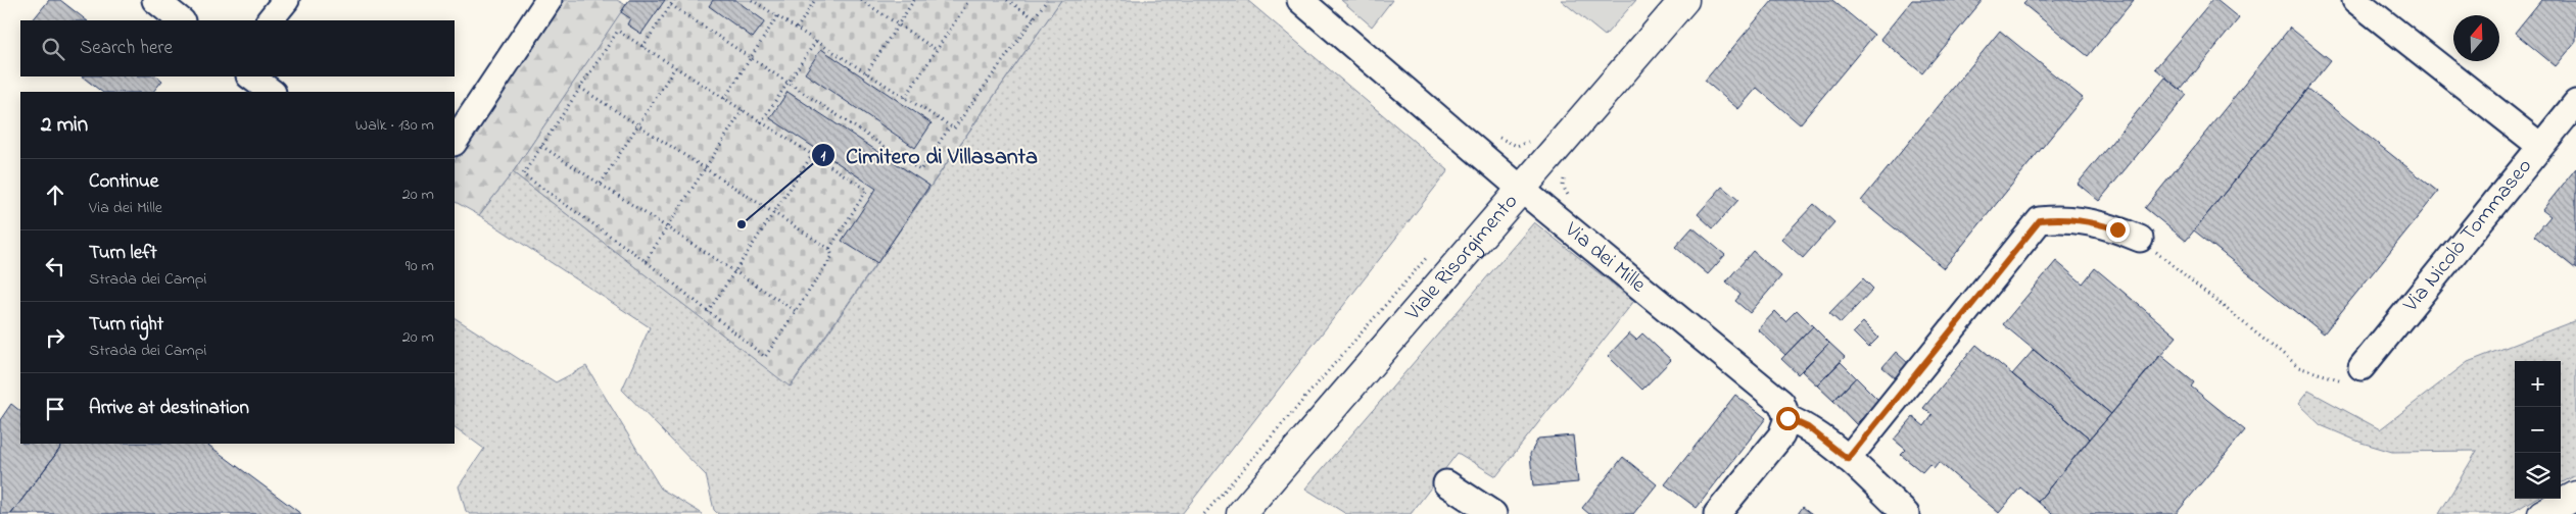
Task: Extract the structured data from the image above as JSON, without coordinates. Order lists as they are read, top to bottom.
{
  "streets": {
    "main road": ["Viale Risorgimento"],
    "street": ["Via Nicolò Tommaseo", "Via dei Mille"]
  },
  "crossings": [
    ["Viale Risorgimento", "Via dei Mille"]
  ],
  "places": ["Cimitero di Villasanta"],
  "north": "top",
  "page": {
    "search": "Search here",
    "heading": ["2 min", "Walk · 130 m"],
    "list": [
      ["Continue", "Via dei Mille", "20 m"],
      ["Turn left", "Strada dei Campi", "90 m"],
      ["Turn right", "Strada dei Campi", "20 m"],
      "Arrive at destination"
    ],
    "map_buttons": ["+", "−"]
  }
}
